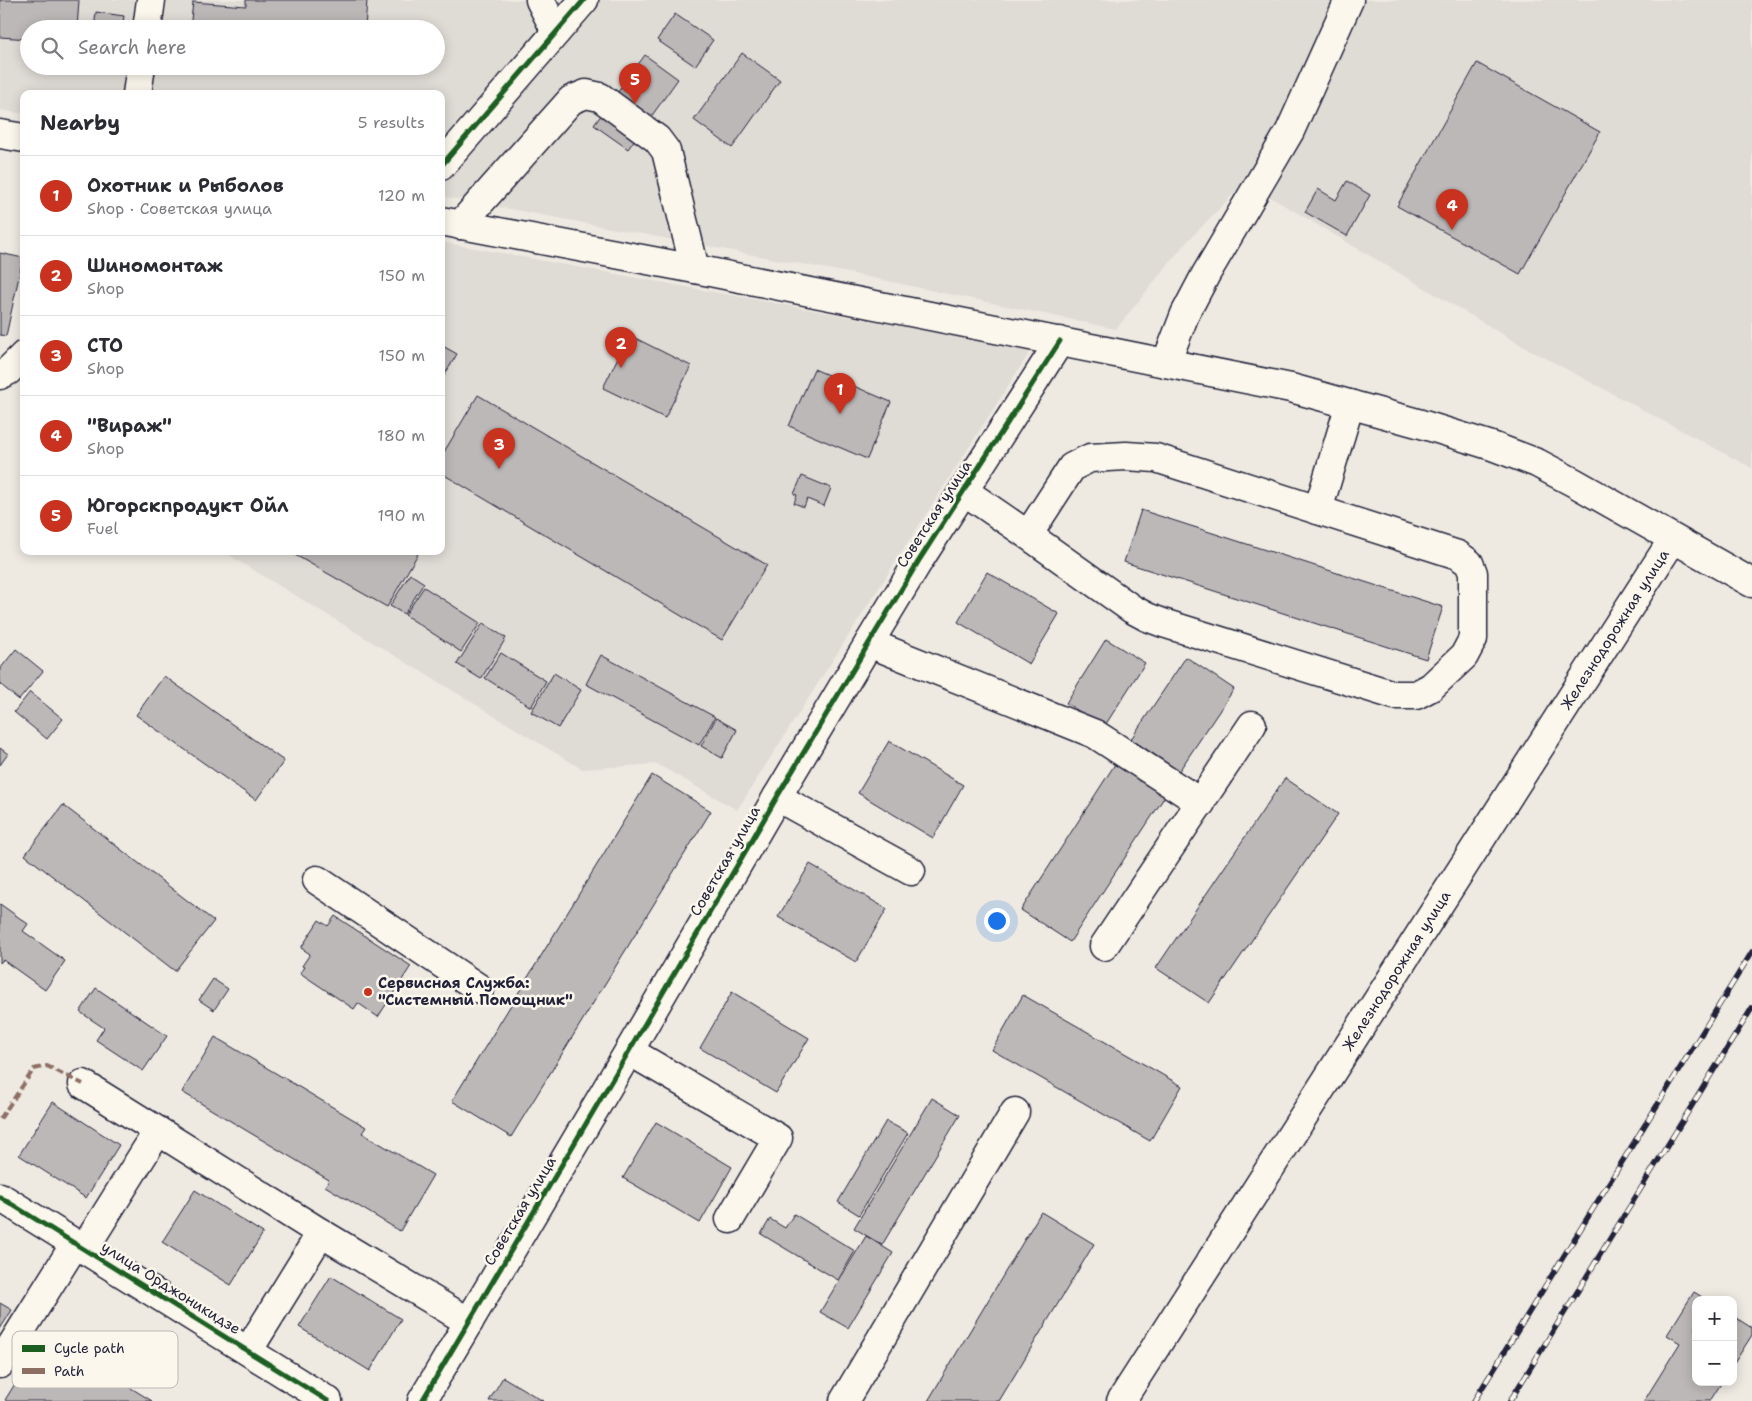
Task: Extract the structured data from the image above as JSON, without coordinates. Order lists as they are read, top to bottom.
{
  "streets": {
    "main road": ["Советская улица", "Железнодорожная улица", "улица Орджоникидзе"]
  },
  "places": ["Сервисная Служба: \"Системный Помощник\""],
  "legend": ["Cycle path", "Path"],
  "page": {
    "search": "Search here",
    "pins": [
      "5",
      "4",
      "2",
      "1",
      "3"
    ],
    "heading": ["Nearby", "5 results"],
    "list": [
      {
        "mark": "1",
        "name": "Охотник и Рыболов",
        "note": "Shop · Советская улица",
        "value": "120 m"
      },
      {
        "mark": "2",
        "name": "Шиномонтаж",
        "note": "Shop",
        "value": "150 m"
      },
      {
        "mark": "3",
        "name": "СТО",
        "note": "Shop",
        "value": "150 m"
      },
      {
        "mark": "4",
        "name": "\"Вираж\"",
        "note": "Shop",
        "value": "180 m"
      },
      {
        "mark": "5",
        "name": "Югорскпродукт Ойл",
        "note": "Fuel",
        "value": "190 m"
      }
    ],
    "map_buttons": ["+", "−"]
  }
}
